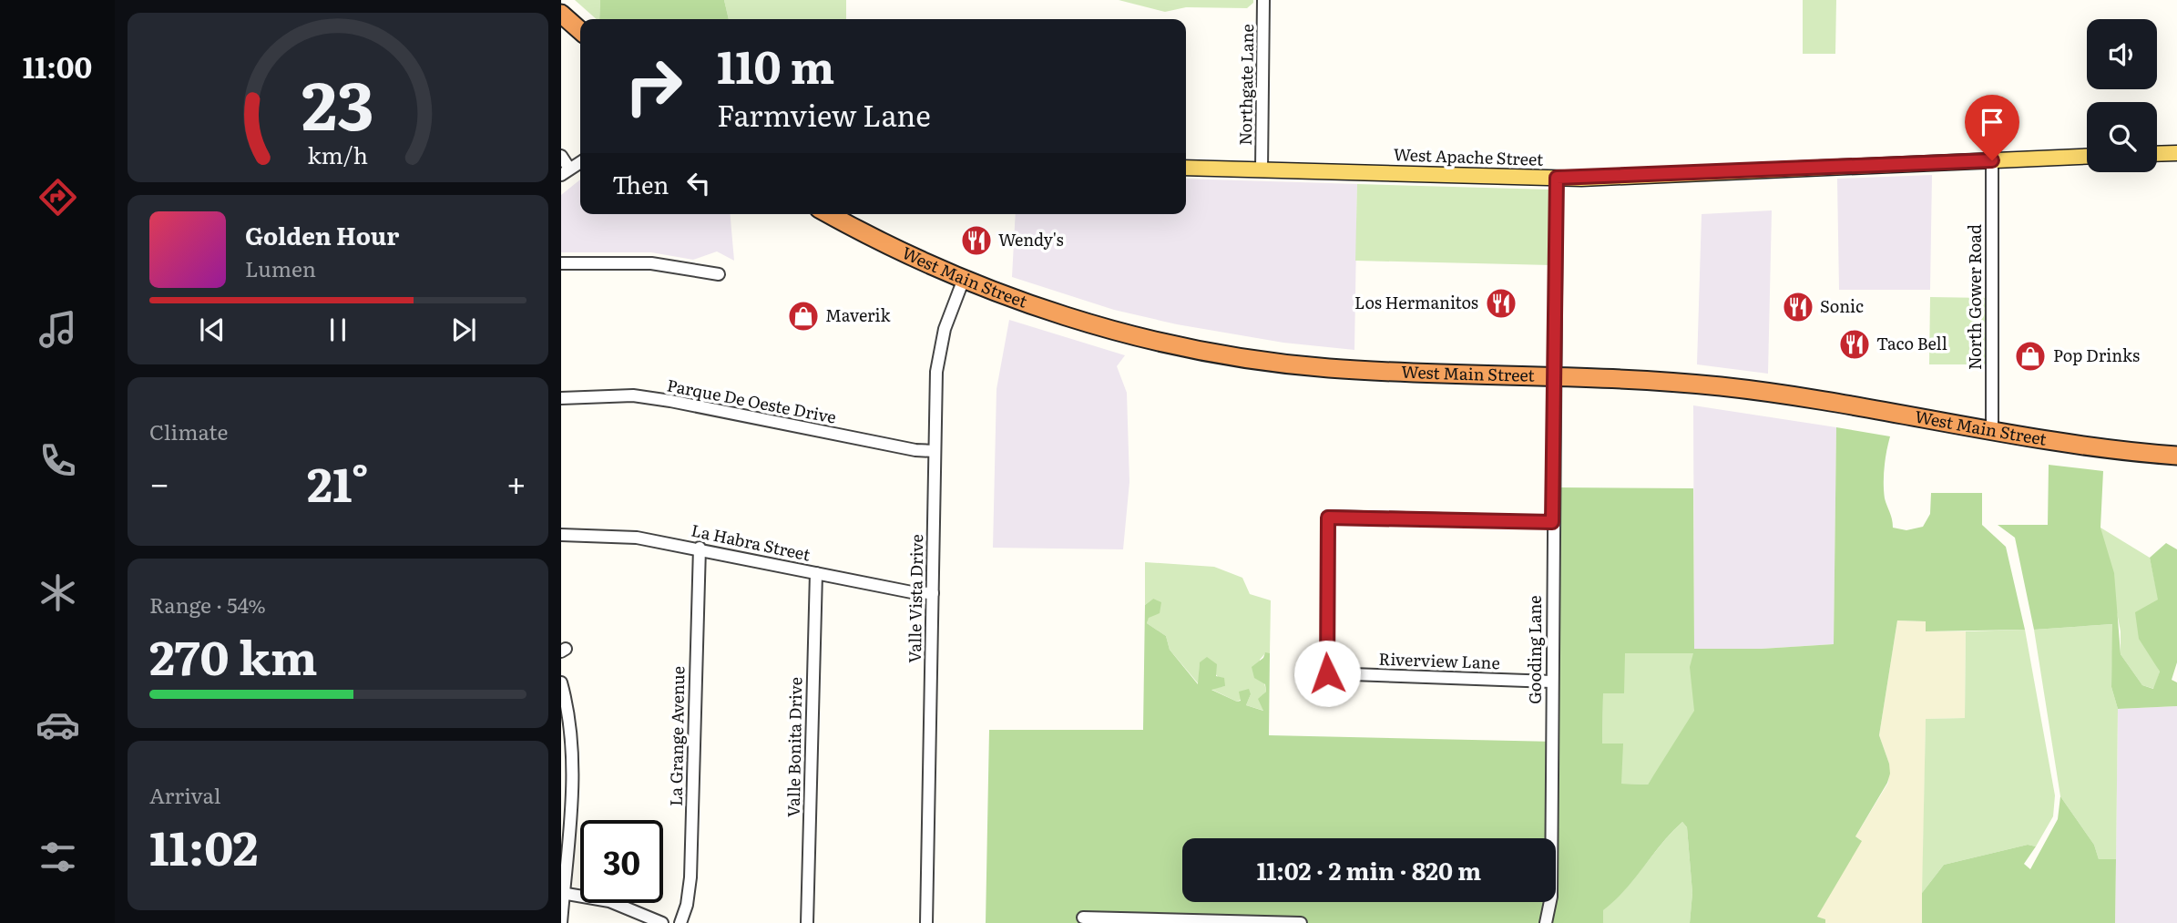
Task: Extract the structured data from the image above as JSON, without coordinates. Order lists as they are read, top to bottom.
{
  "streets": {
    "highway": ["West Main Street"],
    "main road": ["West Apache Street"],
    "street": [
      "Northgate Lane",
      "North Gower Road",
      "Parque De Oeste Drive",
      "La Habra Street",
      "Valle Vista Drive",
      "Gooding Lane",
      "Riverview Lane",
      "La Grange Avenue",
      "Valle Bonita Drive"
    ]
  },
  "crossings": [
    ["Northgate Lane", "West Apache Street"],
    ["West Apache Street", "North Gower Road"],
    ["West Apache Street", "Gooding Lane"],
    ["West Main Street", "North Gower Road"],
    ["West Main Street", "Valle Vista Drive"],
    ["West Main Street", "Gooding Lane"],
    ["Parque De Oeste Drive", "Valle Vista Drive"],
    ["La Habra Street", "Valle Vista Drive"],
    ["La Habra Street", "La Grange Avenue"],
    ["La Habra Street", "Valle Bonita Drive"],
    ["Gooding Lane", "Riverview Lane"]
  ],
  "places": {
    "restaurant": [
      "Wendy's",
      "Los Hermanitos",
      "Sonic",
      "Taco Bell"
    ],
    "shop": ["Maverik", "Pop Drinks"]
  },
  "page": {
    "tabs": "11:00",
    "turn": ["110 m", "Farmview Lane"],
    "then": "Then",
    "song": ["Golden Hour", "Lumen"],
    "tile": [
      "Climate",
      ["Range · 54%", "270 km"],
      ["Arrival", "11:02"]
    ],
    "heat": ["−", "21°", "+"],
    "limit": "30",
    "trip": "11:02 · 2 min · 820 m",
    "gauge": ["23", "km/h"]
  }
}
